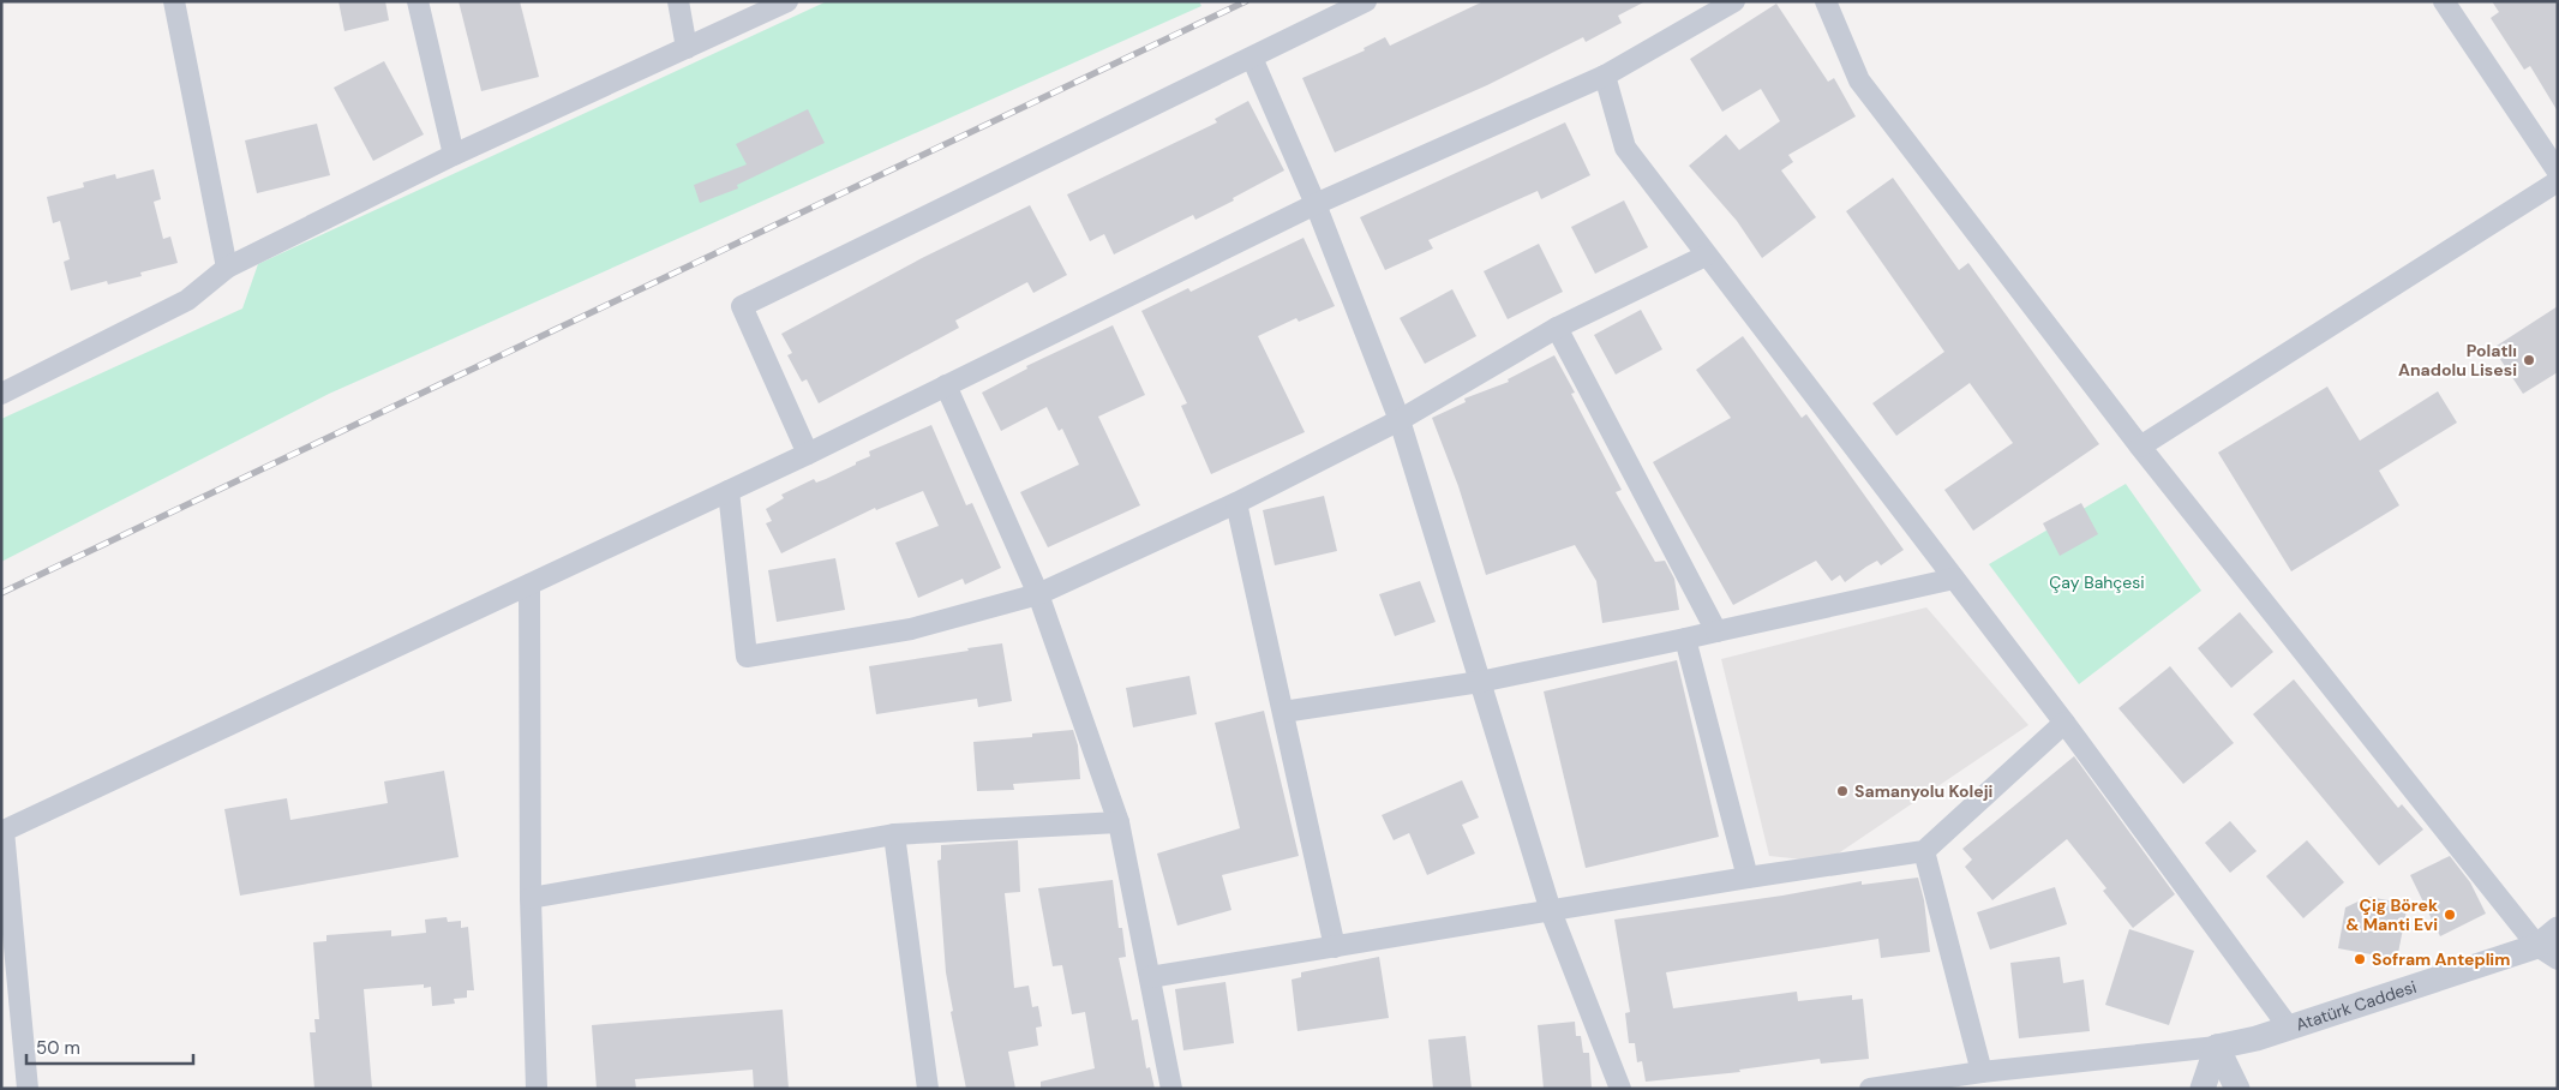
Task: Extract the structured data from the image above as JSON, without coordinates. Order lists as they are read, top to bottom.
{
  "streets": {
    "street": ["Atatürk Caddesi"]
  },
  "parks": ["Çay Bahçesi"],
  "places": [
    "Polatlı Anadolu Lisesi",
    "Samanyolu Koleji",
    "Çig Börek & Manti Evi",
    "Sofram Anteplim"
  ],
  "scale_bar": "50 m"
}
